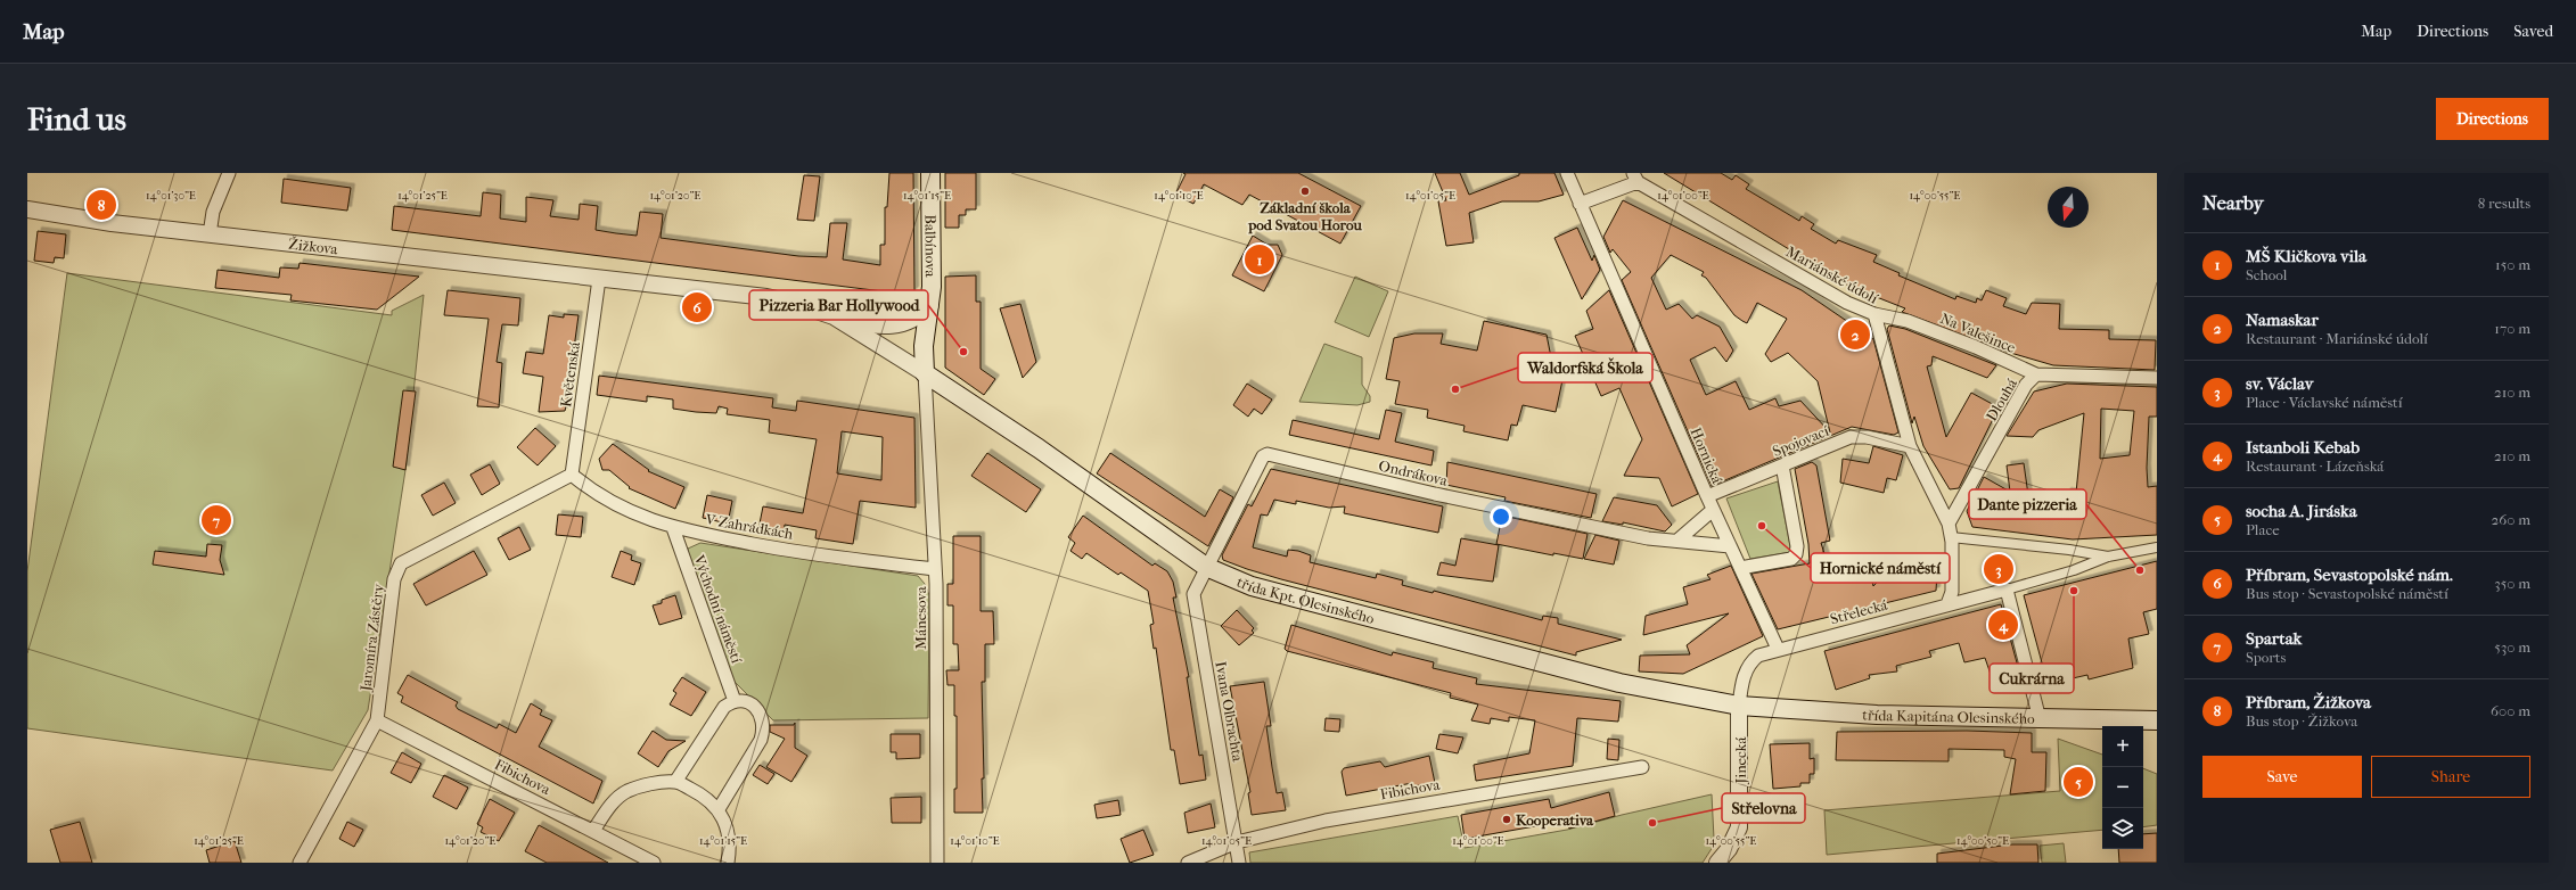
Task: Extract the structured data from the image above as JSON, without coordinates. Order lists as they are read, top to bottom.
{
  "streets": {
    "main road": ["Balbínova", "třída Kpt. Olesinského", "třída Kapitána Olesinského"],
    "street": [
      "Žižkova",
      "Mariánské údolí",
      "Na Valešince",
      "Květenská",
      "Dlouhá",
      "Spojovací",
      "Hornická",
      "Ondrákova",
      "V Zahrádkách",
      "Východní náměstí",
      "Střelecká",
      "Mánesova",
      "Jaromíra Zástěry",
      "Ivana Olbrachta",
      "Jinecká",
      "Fibichova"
    ]
  },
  "crossings": [
    ["Žižkova", "Květenská"],
    ["Balbínova", "třída Kpt. Olesinského"],
    ["Balbínova", "Mánesova"],
    ["Mariánské údolí", "Na Valešince"],
    ["Mariánské údolí", "Dlouhá"],
    ["Mariánské údolí", "Spojovací"],
    ["Mariánské údolí", "Střelecká"],
    ["Na Valešince", "Dlouhá"],
    ["Květenská", "V Zahrádkách"],
    ["Květenská", "Jaromíra Zástěry"],
    ["Spojovací", "Hornická"],
    ["Hornická", "Ondrákova"],
    ["Hornická", "Střelecká"],
    ["Ondrákova", "třída Kpt. Olesinského"],
    ["Ondrákova", "Ivana Olbrachta"],
    ["V Zahrádkách", "Východní náměstí"],
    ["V Zahrádkách", "Mánesova"],
    ["V Zahrádkách", "Jaromíra Zástěry"],
    ["třída Kpt. Olesinského", "Mánesova"],
    ["třída Kpt. Olesinského", "Ivana Olbrachta"],
    ["třída Kpt. Olesinského", "třída Kapitána Olesinského"],
    ["třída Kpt. Olesinského", "Jinecká"],
    ["Jaromíra Zástěry", "Fibichova"],
    ["Ivana Olbrachta", "Fibichova"],
    ["třída Kapitána Olesinského", "Jinecká"]
  ],
  "places": [
    "Základní škola pod Svatou Horou",
    "Pizzeria Bar Hollywood",
    "Waldorfská Škola",
    "Hornické náměstí",
    "Dante pizzeria",
    "Cukrárna",
    "Kooperativa",
    "Střelovna"
  ],
  "north": "bottom",
  "page": {
    "header": "Map",
    "nav": ["Map", "Directions", "Saved"],
    "buttons": [
      "Directions",
      ["Save", "Share"]
    ],
    "title": "Find us",
    "heading": ["Nearby", "8 results"],
    "pins": [
      "8",
      "1",
      "6",
      "2",
      "7",
      "3",
      "4",
      "5"
    ],
    "list": [
      {
        "mark": "1",
        "name": "MŠ Kličkova vila",
        "note": "School",
        "value": "150 m"
      },
      {
        "mark": "2",
        "name": "Namaskar",
        "note": "Restaurant · Mariánské údolí",
        "value": "170 m"
      },
      {
        "mark": "3",
        "name": "sv. Václav",
        "note": "Place · Václavské náměstí",
        "value": "210 m"
      },
      {
        "mark": "4",
        "name": "Istanboli Kebab",
        "note": "Restaurant · Lázeňská",
        "value": "210 m"
      },
      {
        "mark": "5",
        "name": "socha A. Jiráska",
        "note": "Place",
        "value": "260 m"
      },
      {
        "mark": "6",
        "name": "Příbram, Sevastopolské nám.",
        "note": "Bus stop · Sevastopolské náměstí",
        "value": "350 m"
      },
      {
        "mark": "7",
        "name": "Spartak",
        "note": "Sports",
        "value": "530 m"
      },
      {
        "mark": "8",
        "name": "Příbram, Žižkova",
        "note": "Bus stop · Žižkova",
        "value": "600 m"
      }
    ],
    "map_buttons": ["+", "−"]
  },
  "coordinates": [
    "14°01'30\"E",
    "14°01'25\"E",
    "14°01'20\"E",
    "14°01'15\"E",
    "14°01'10\"E",
    "14°01'05\"E",
    "14°01'00\"E",
    "14°00'55\"E",
    "14°00'50\"E"
  ]
}
